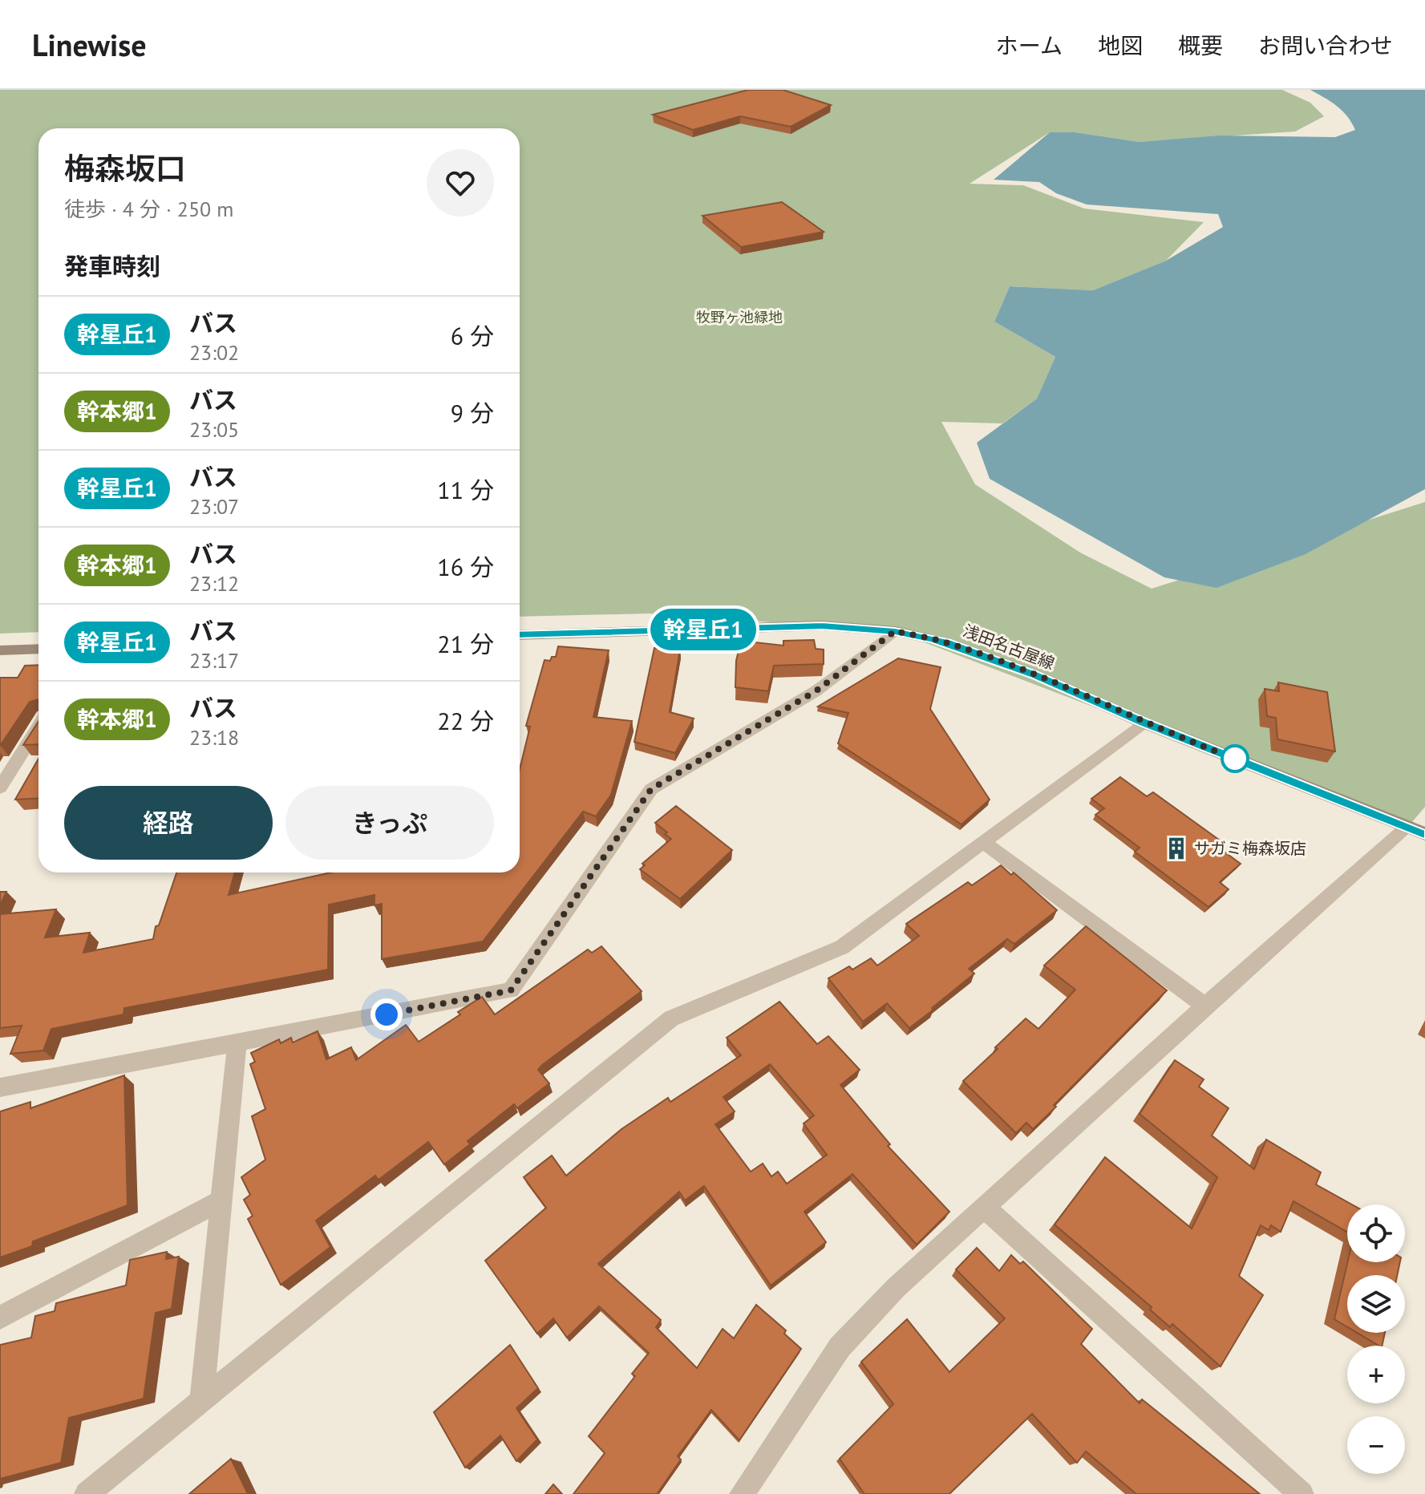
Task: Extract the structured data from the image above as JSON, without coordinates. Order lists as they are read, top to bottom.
{
  "streets": {
    "main road": ["浅田名古屋線"]
  },
  "parks": ["牧野ヶ池緑地"],
  "places": {
    "building": ["サガミ梅森坂店"]
  },
  "lines": ["bus line 幹星丘1"],
  "page": {
    "header": "Linewise",
    "nav": [
      "ホーム",
      "地図",
      "概要",
      "お問い合わせ"
    ],
    "on_map": "幹星丘1",
    "heading": [
      ["梅森坂口", "徒歩 · 4 分 · 250 m"],
      "発車時刻"
    ],
    "list": [
      {
        "mark": "幹星丘1",
        "name": "バス",
        "note": "23:02",
        "value": "6 分"
      },
      {
        "mark": "幹本郷1",
        "name": "バス",
        "note": "23:05",
        "value": "9 分"
      },
      {
        "mark": "幹星丘1",
        "name": "バス",
        "note": "23:07",
        "value": "11 分"
      },
      {
        "mark": "幹本郷1",
        "name": "バス",
        "note": "23:12",
        "value": "16 分"
      },
      {
        "mark": "幹星丘1",
        "name": "バス",
        "note": "23:17",
        "value": "21 分"
      },
      {
        "mark": "幹本郷1",
        "name": "バス",
        "note": "23:18",
        "value": "22 分"
      }
    ],
    "buttons": ["経路", "きっぷ"],
    "map_buttons": ["+", "−"]
  }
}
